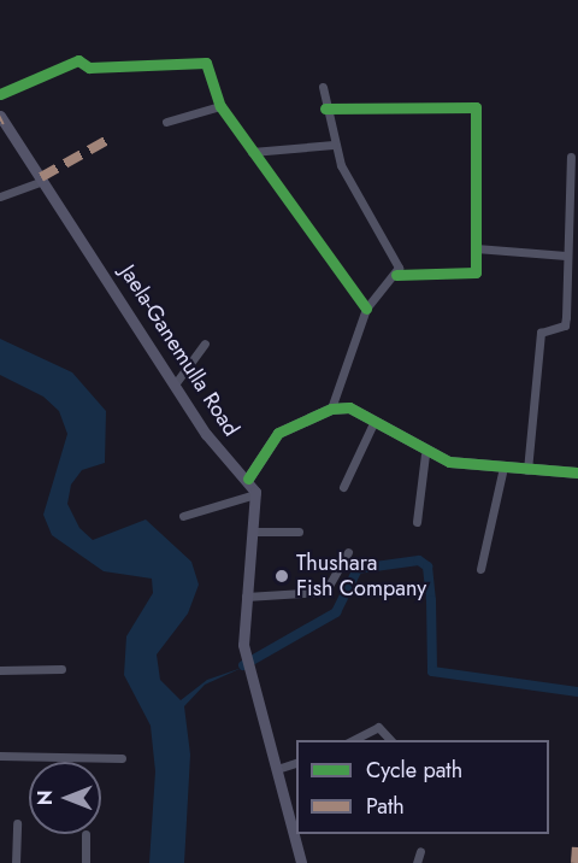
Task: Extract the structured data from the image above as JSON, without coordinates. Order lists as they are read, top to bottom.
{
  "streets": {
    "main road": ["Jaela-Ganemulla Road"]
  },
  "places": ["Thushara Fish Company"],
  "legend": ["Cycle path", "Path"],
  "north": "left"
}
